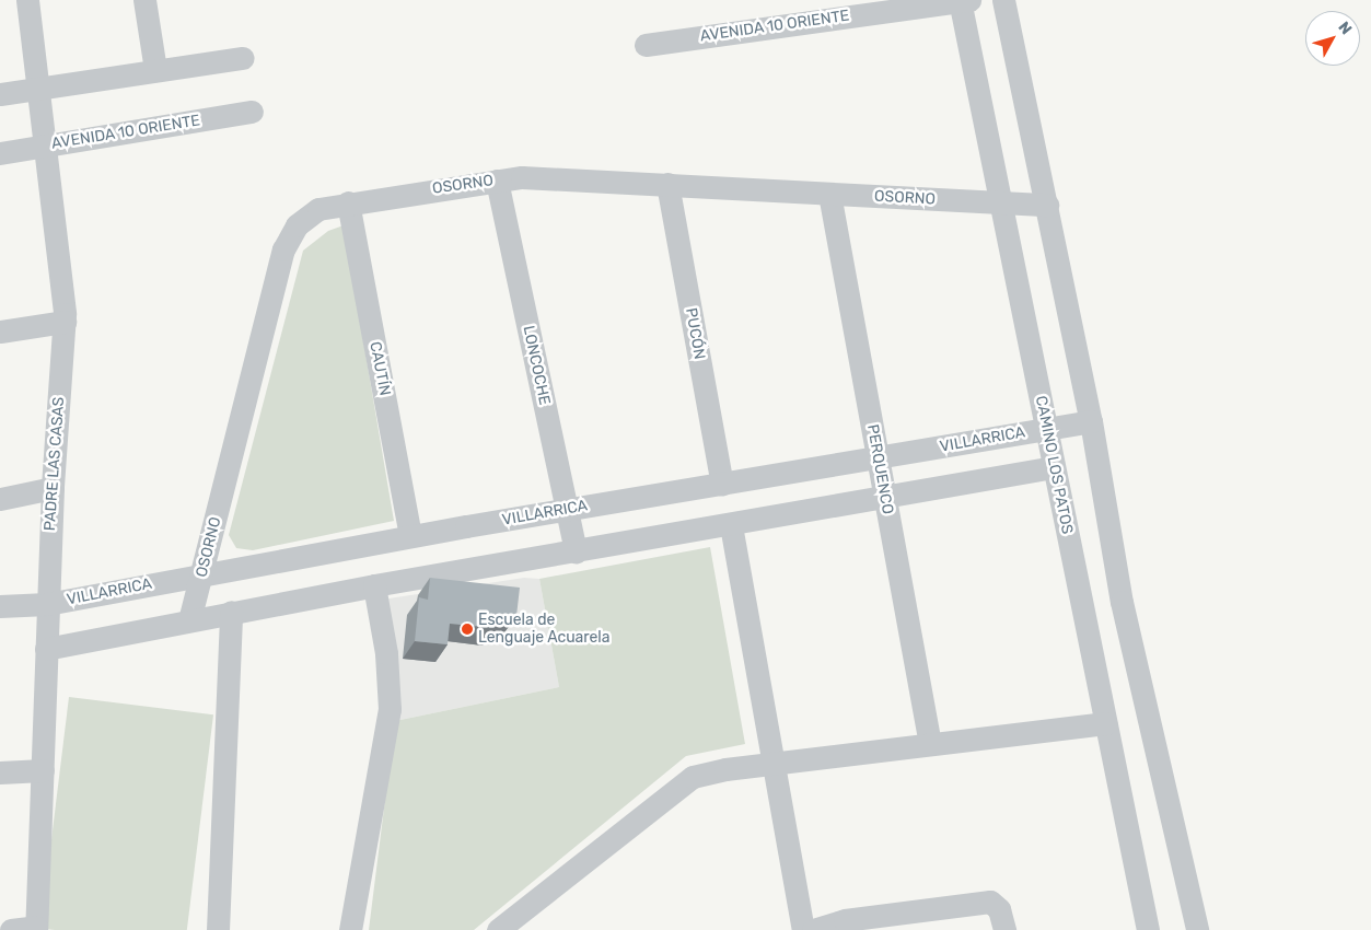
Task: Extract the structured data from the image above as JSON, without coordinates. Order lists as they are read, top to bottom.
{
  "streets": {
    "street": [
      "AVENIDA 10 ORIENTE",
      "OSORNO",
      "PUCÓN",
      "LONCOCHE",
      "CAUTÍN",
      "VILLARRICA",
      "PADRE LAS CASAS",
      "CAMINO LOS PATOS",
      "PERQUENCO"
    ]
  },
  "crossings": [
    ["AVENIDA 10 ORIENTE", "PADRE LAS CASAS"],
    ["AVENIDA 10 ORIENTE", "CAMINO LOS PATOS"],
    ["OSORNO", "PUCÓN"],
    ["OSORNO", "LONCOCHE"],
    ["OSORNO", "CAUTÍN"],
    ["OSORNO", "VILLARRICA"],
    ["OSORNO", "CAMINO LOS PATOS"],
    ["OSORNO", "PERQUENCO"],
    ["PUCÓN", "VILLARRICA"],
    ["LONCOCHE", "VILLARRICA"],
    ["CAUTÍN", "VILLARRICA"],
    ["VILLARRICA", "PADRE LAS CASAS"],
    ["VILLARRICA", "CAMINO LOS PATOS"],
    ["VILLARRICA", "PERQUENCO"]
  ],
  "places": ["Escuela de Lenguaje Acuarela"],
  "north": "top right"
}
